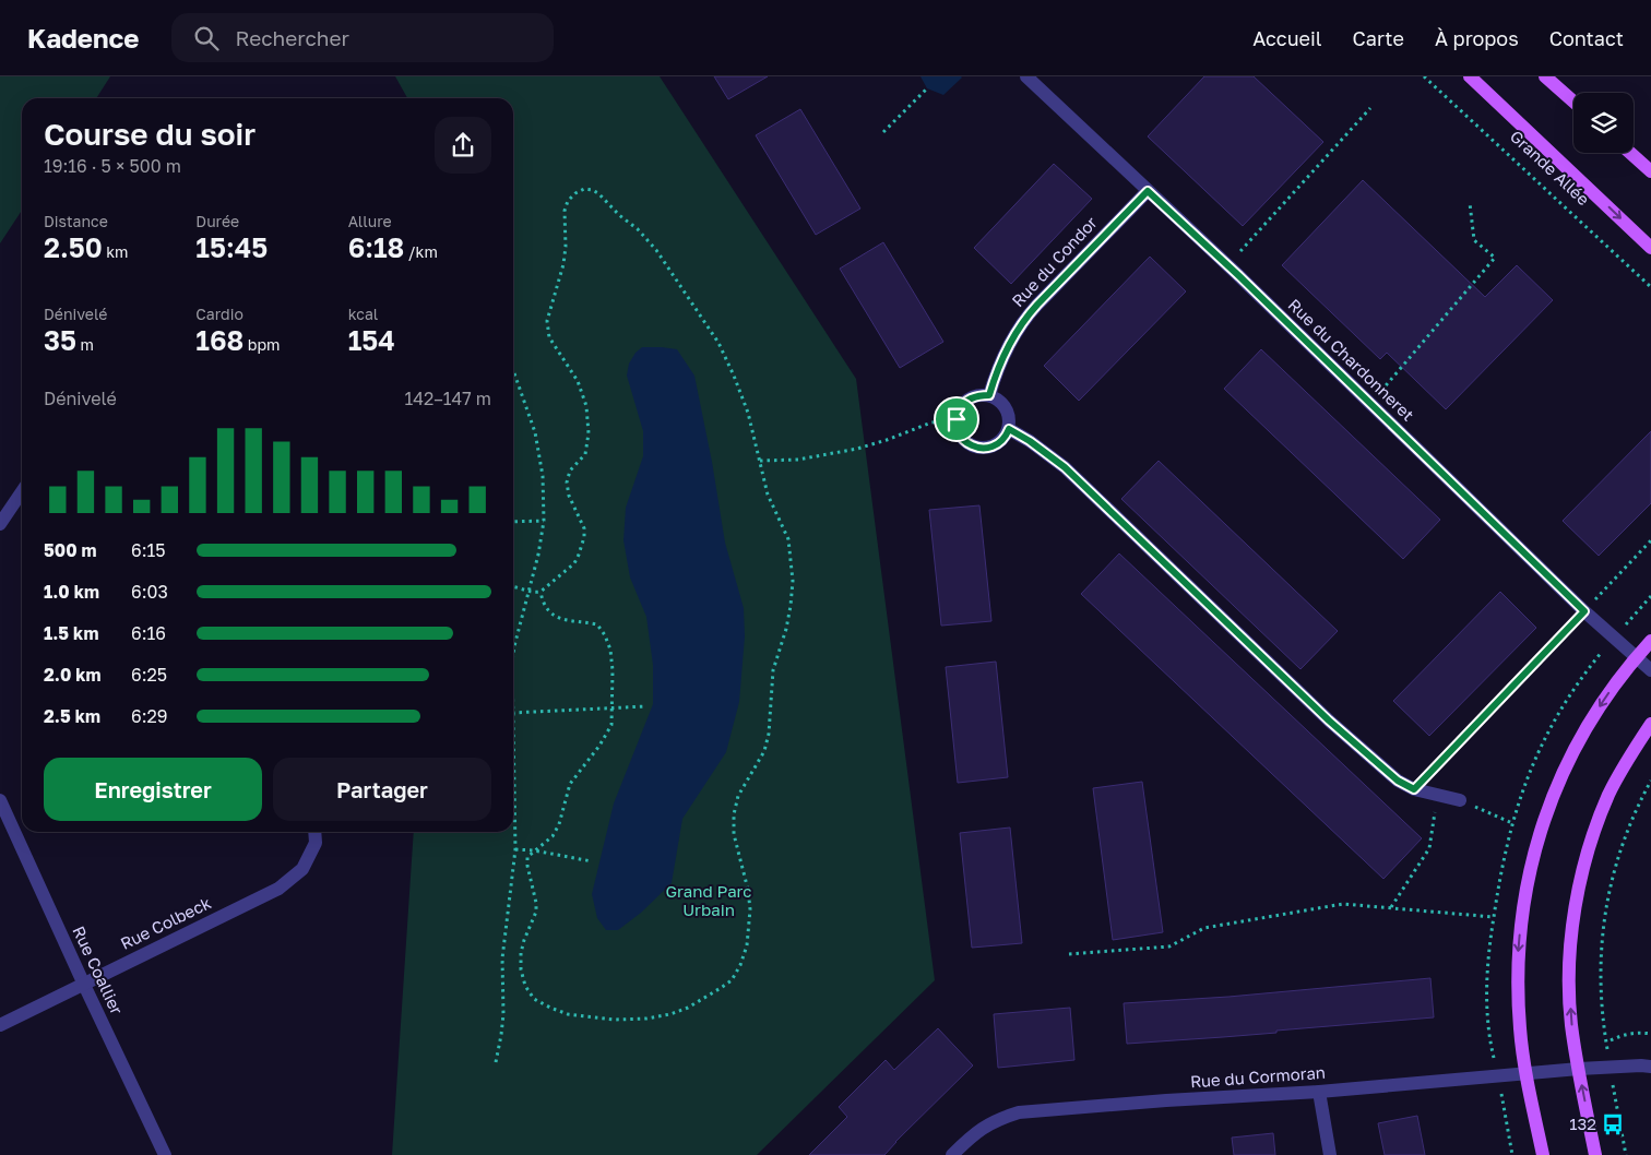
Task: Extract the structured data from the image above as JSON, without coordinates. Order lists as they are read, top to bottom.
{
  "streets": {
    "main road": ["Grande Allée"],
    "street": [
      "Rue du Condor",
      "Rue du Chardonneret",
      "Rue Colbeck",
      "Rue Coallier",
      "Rue du Cormoran"
    ]
  },
  "crossings": [
    ["Rue du Condor", "Rue du Chardonneret"],
    ["Rue Colbeck", "Rue Coallier"]
  ],
  "parks": ["Grand Parc Urbain"],
  "places": {
    "bus stop": ["132"]
  },
  "page": {
    "header": "Kadence",
    "search": "Rechercher",
    "nav": [
      "Accueil",
      "Carte",
      "À propos",
      "Contact"
    ],
    "heading": ["Course du soir", "19:16 · 5 × 500 m"],
    "stats": [
      ["Distance", "2.50 km"],
      ["Durée", "15:45"],
      ["Allure", "6:18 /km"],
      ["Dénivelé", "35 m"],
      ["Cardio", "168 bpm"],
      ["kcal", "154"]
    ],
    "chart": ["Dénivelé", "142–147 m"],
    "list": [
      {
        "name": "500 m",
        "note": "6:15"
      },
      {
        "name": "1.0 km",
        "note": "6:03"
      },
      {
        "name": "1.5 km",
        "note": "6:16"
      },
      {
        "name": "2.0 km",
        "note": "6:25"
      },
      {
        "name": "2.5 km",
        "note": "6:29"
      }
    ],
    "buttons": ["Enregistrer", "Partager"]
  }
}
